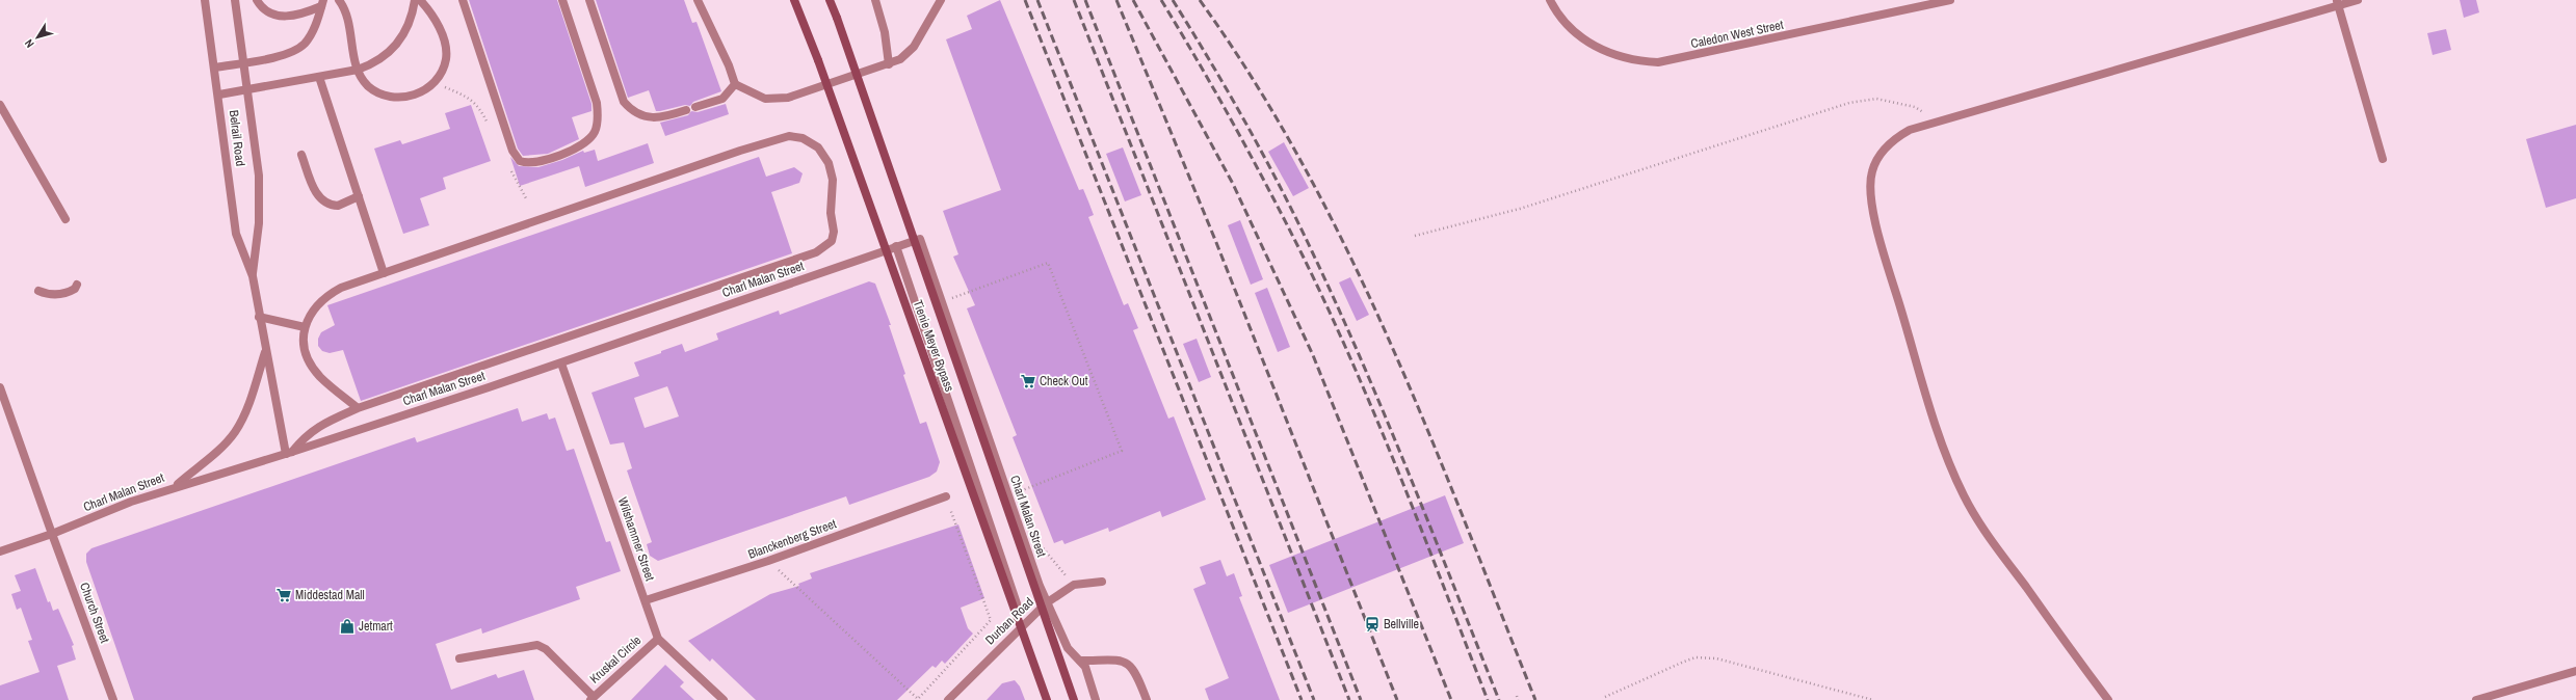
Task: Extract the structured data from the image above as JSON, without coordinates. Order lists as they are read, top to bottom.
{
  "streets": {
    "main road": ["Tienie Meyer Bypass"],
    "street": [
      "Caledon West Street",
      "Belrail Road",
      "Charl Malan Street",
      "Wilshammer Street",
      "Blanckenberg Street",
      "Church Street",
      "Durban Road",
      "Kruskal Circle"
    ]
  },
  "crossings": [
    ["Belrail Road", "Charl Malan Street"],
    ["Charl Malan Street", "Wilshammer Street"],
    ["Charl Malan Street", "Church Street"],
    ["Charl Malan Street", "Durban Road"],
    ["Wilshammer Street", "Blanckenberg Street"],
    ["Wilshammer Street", "Kruskal Circle"]
  ],
  "places": {
    "supermarket": ["Check Out", "Middestad Mall"],
    "station": ["Bellville"],
    "shop": ["Jetmart"]
  },
  "north": "bottom left"
}
